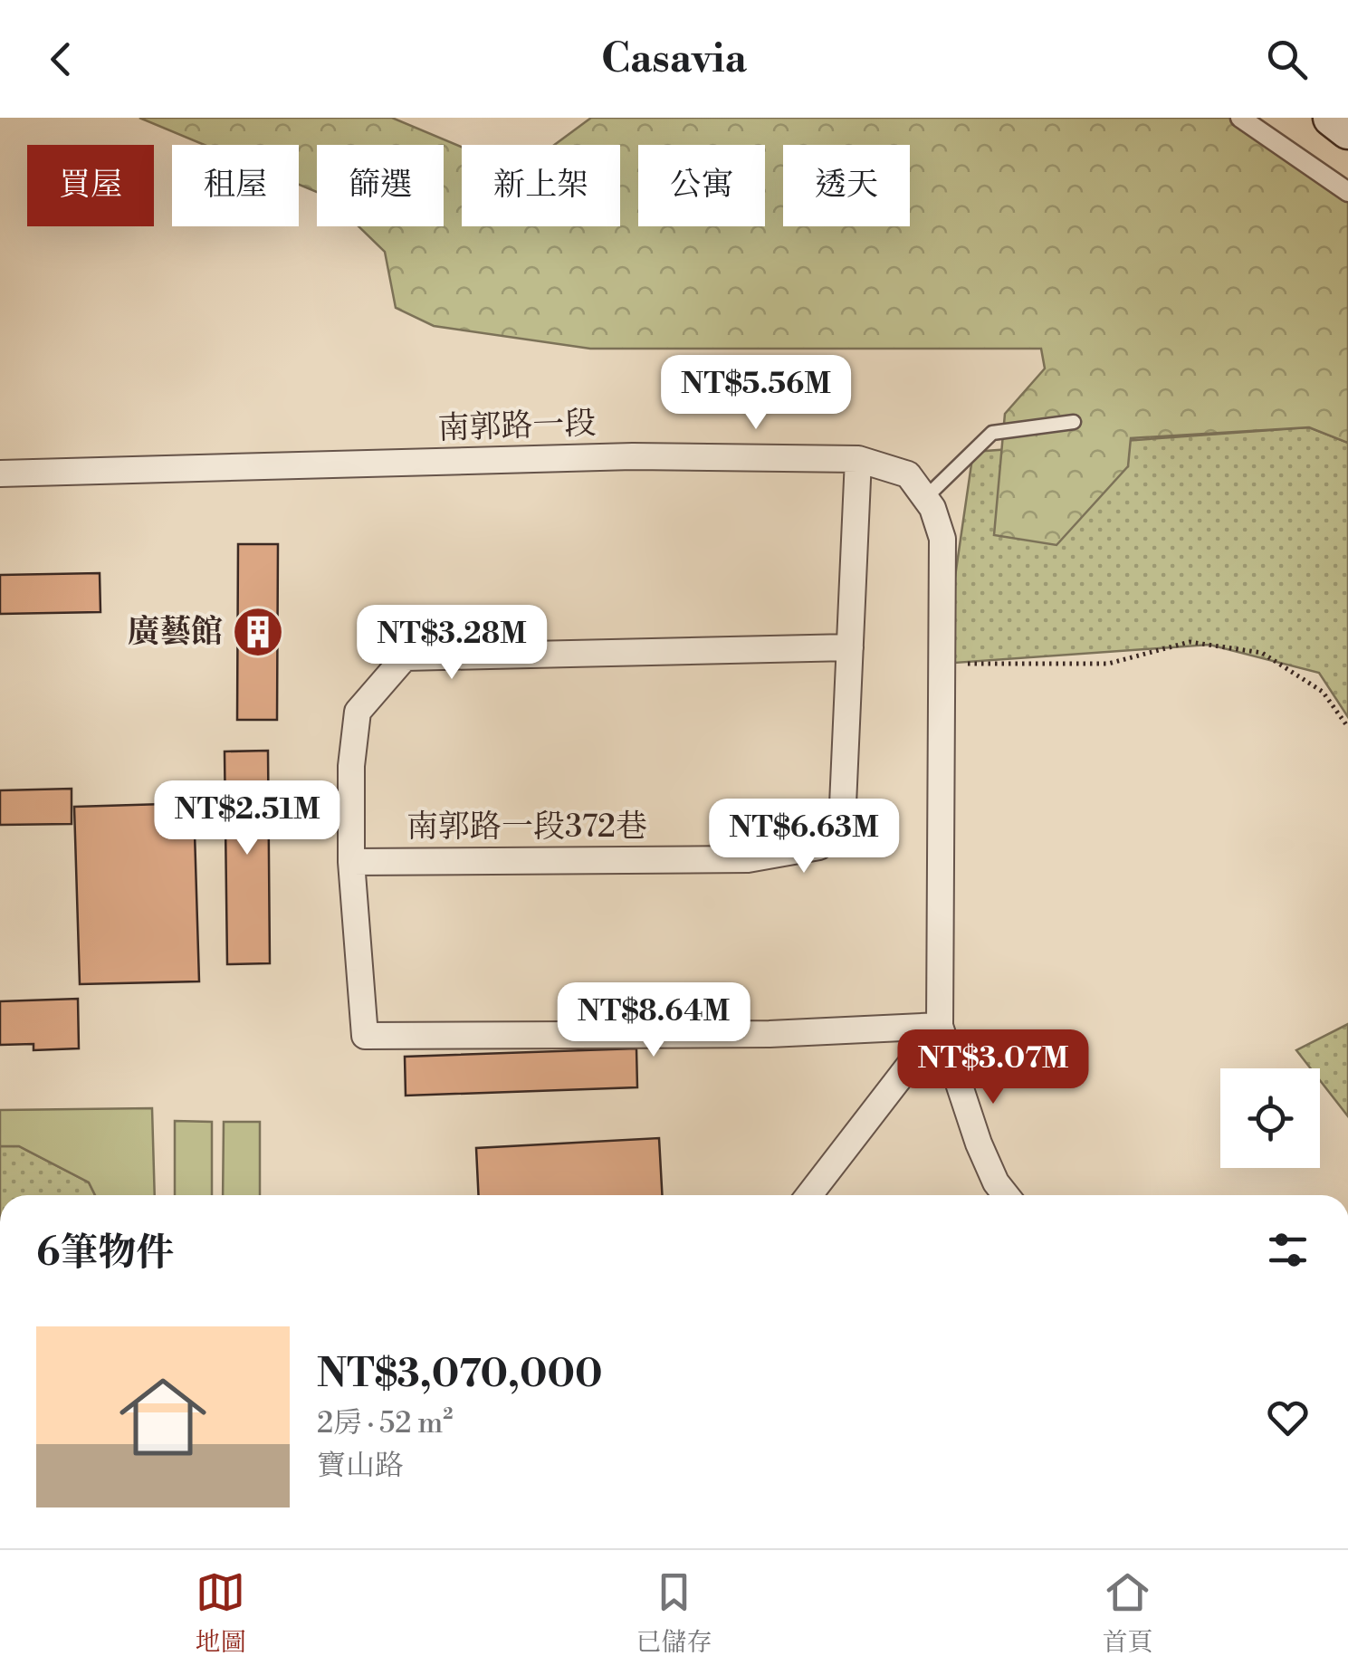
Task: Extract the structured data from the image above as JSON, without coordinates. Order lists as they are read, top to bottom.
{
  "streets": {
    "street": ["南郭路一段", "南郭路一段372巷"]
  },
  "crossings": [
    ["南郭路一段", "南郭路一段372巷"]
  ],
  "places": {
    "building": ["廣藝館"]
  },
  "page": {
    "header": "Casavia",
    "chip": [
      "買屋",
      "租屋",
      "篩選",
      "新上架",
      "公寓",
      "透天"
    ],
    "price": [
      "NT$5.56M",
      "NT$3.28M",
      "NT$2.51M",
      "NT$6.63M",
      "NT$8.64M",
      "NT$3.07M"
    ],
    "heading": "6筆物件",
    "list": [
      {
        "name": "NT$3,070,000",
        "note": "2房 · 52 m² · 寶山路"
      }
    ],
    "tabs": ["地圖", "已儲存", "首頁"]
  }
}
